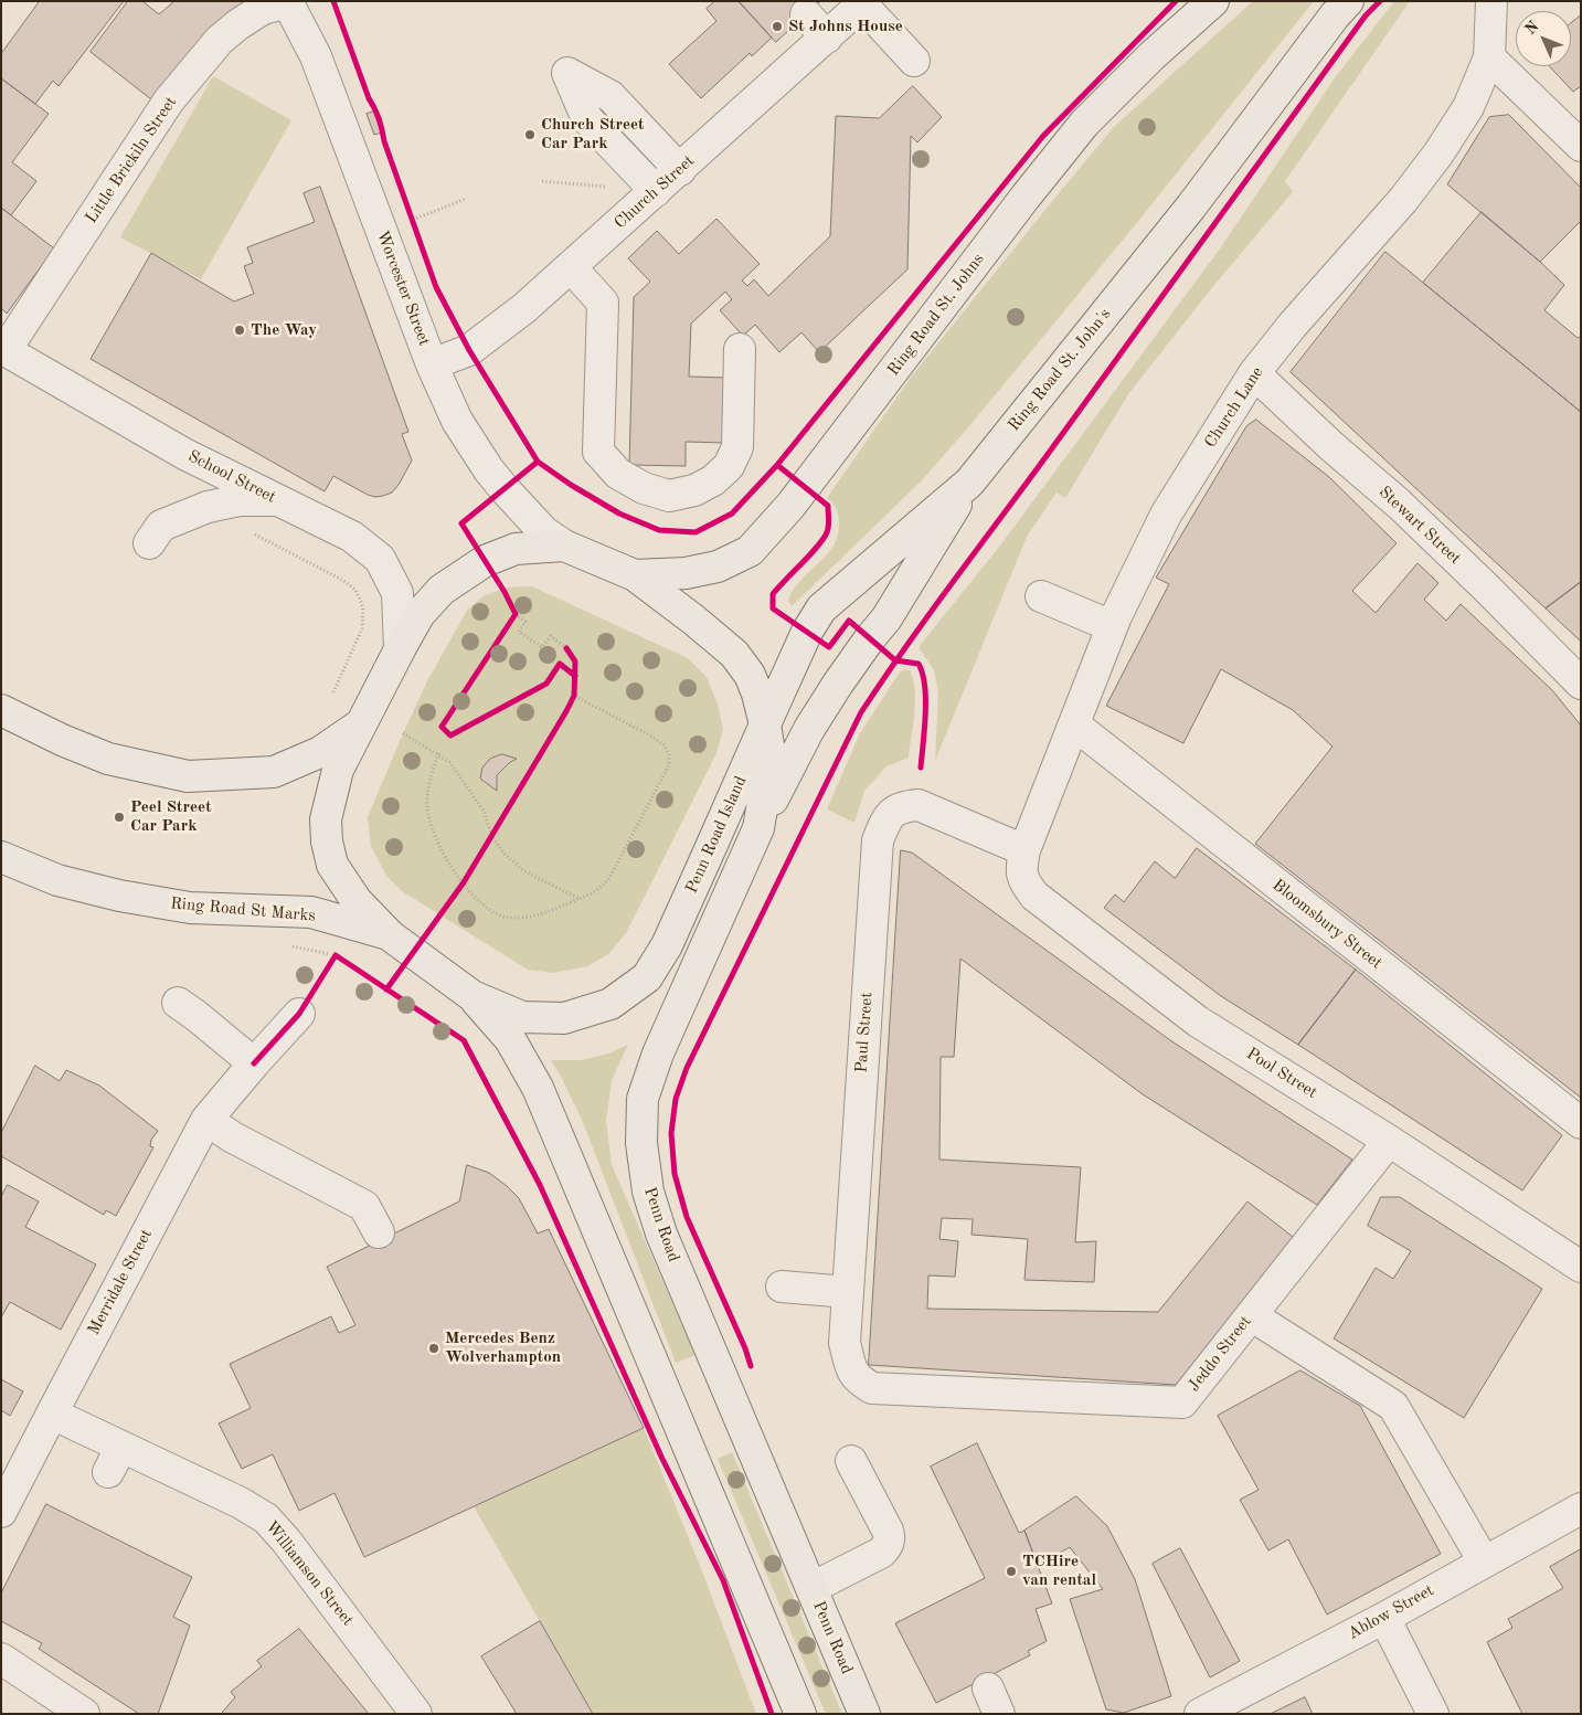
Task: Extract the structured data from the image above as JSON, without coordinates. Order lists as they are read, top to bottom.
{
  "streets": {
    "highway": [
      "Ring Road St. Johns",
      "Ring Road St. John's",
      "Penn Road Island",
      "Ring Road St Marks",
      "Penn Road"
    ],
    "street": [
      "Little Brickiln Street",
      "Church Street",
      "Worcester Street",
      "Church Lane",
      "School Street",
      "Stewart Street",
      "Bloomsbury Street",
      "Paul Street",
      "Pool Street",
      "Merridale Street",
      "Jeddo Street",
      "Williamson Street",
      "Ablow Street"
    ]
  },
  "crossings": [
    ["Little Brickiln Street", "Worcester Street"],
    ["Little Brickiln Street", "School Street"],
    ["Church Street", "Worcester Street"],
    ["Worcester Street", "Penn Road Island"],
    ["Ring Road St. Johns", "Penn Road Island"],
    ["Ring Road St. John's", "Penn Road Island"],
    ["Ring Road St. John's", "Penn Road"],
    ["Church Lane", "Stewart Street"],
    ["Church Lane", "Bloomsbury Street"],
    ["Church Lane", "Paul Street"],
    ["Church Lane", "Pool Street"],
    ["School Street", "Penn Road Island"],
    ["Penn Road Island", "Ring Road St Marks"],
    ["Penn Road Island", "Penn Road"],
    ["Paul Street", "Pool Street"],
    ["Paul Street", "Jeddo Street"],
    ["Pool Street", "Jeddo Street"],
    ["Merridale Street", "Williamson Street"]
  ],
  "places": [
    "St Johns House",
    "Church Street Car Park",
    "The Way",
    "Peel Street Car Park",
    "Mercedes Benz Wolverhampton",
    "TCHire van rental"
  ],
  "north": "top left"
}
